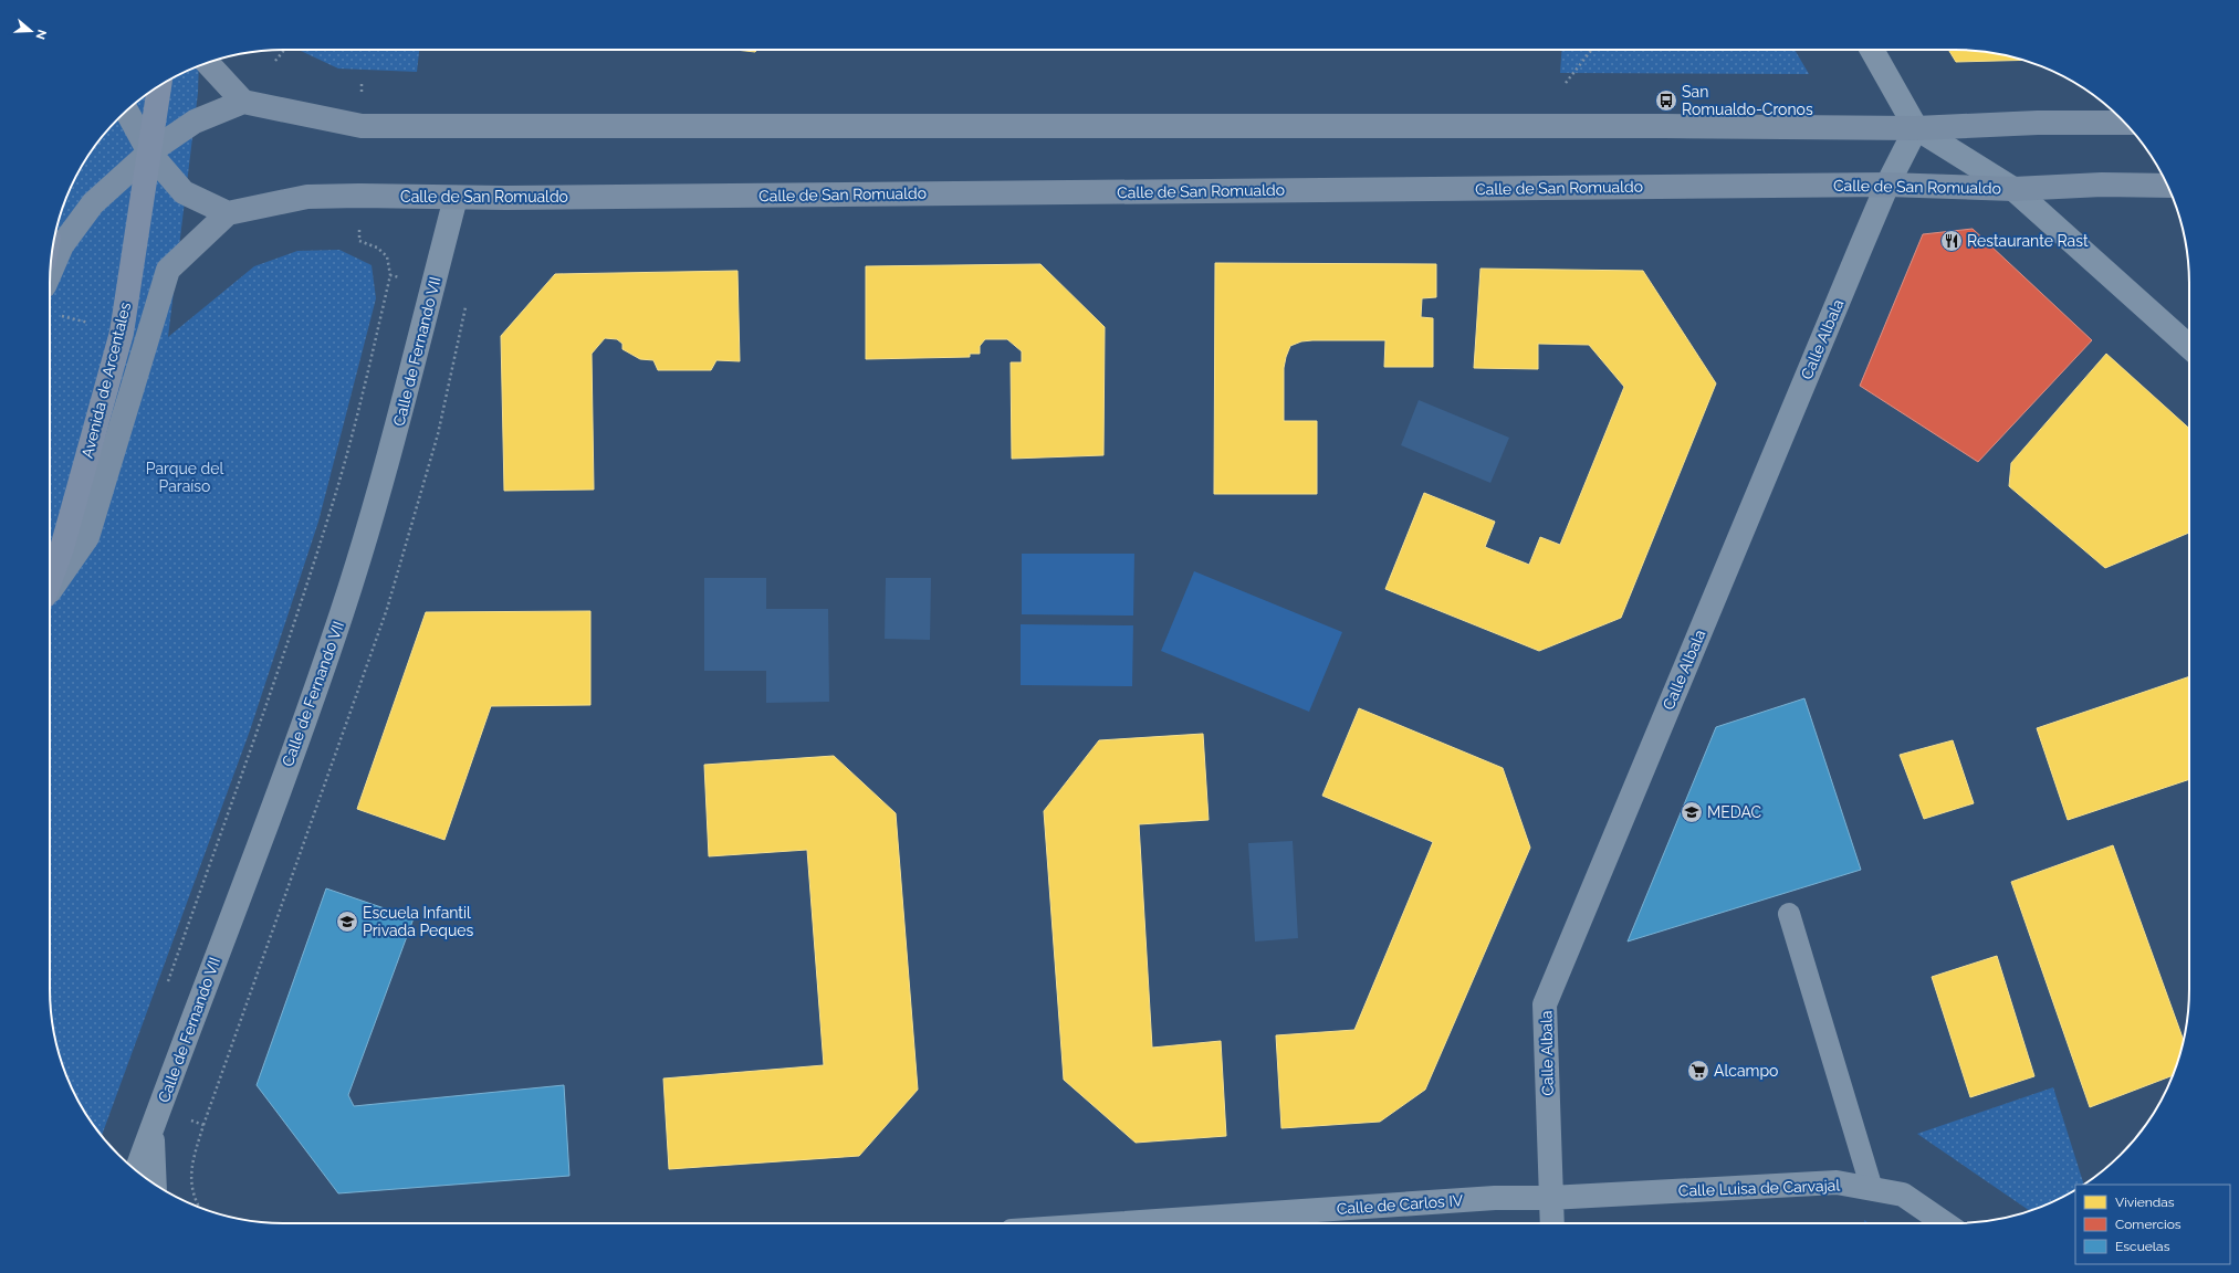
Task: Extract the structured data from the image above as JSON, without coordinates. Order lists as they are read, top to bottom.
{
  "streets": {
    "main road": ["Calle de San Romualdo", "Avenida de Arcentales"],
    "street": [
      "Calle Albala",
      "Calle de Fernando VII",
      "Calle Luisa de Carvajal",
      "Calle de Carlos IV"
    ]
  },
  "crossings": [
    ["Calle de San Romualdo", "Calle Albala"],
    ["Calle de San Romualdo", "Calle de Fernando VII"],
    ["Calle Albala", "Calle Luisa de Carvajal"],
    ["Calle Albala", "Calle de Carlos IV"],
    ["Calle Luisa de Carvajal", "Calle de Carlos IV"]
  ],
  "parks": ["Parque del Paraíso"],
  "places": {
    "bus stop": ["San Romualdo-Cronos"],
    "restaurant": ["Restaurante Rast"],
    "school or university": ["MEDAC", "Escuela Infantil Privada Peques"],
    "supermarket": ["Alcampo"]
  },
  "legend": ["Viviendas", "Comercios", "Escuelas"],
  "north": "right"
}
